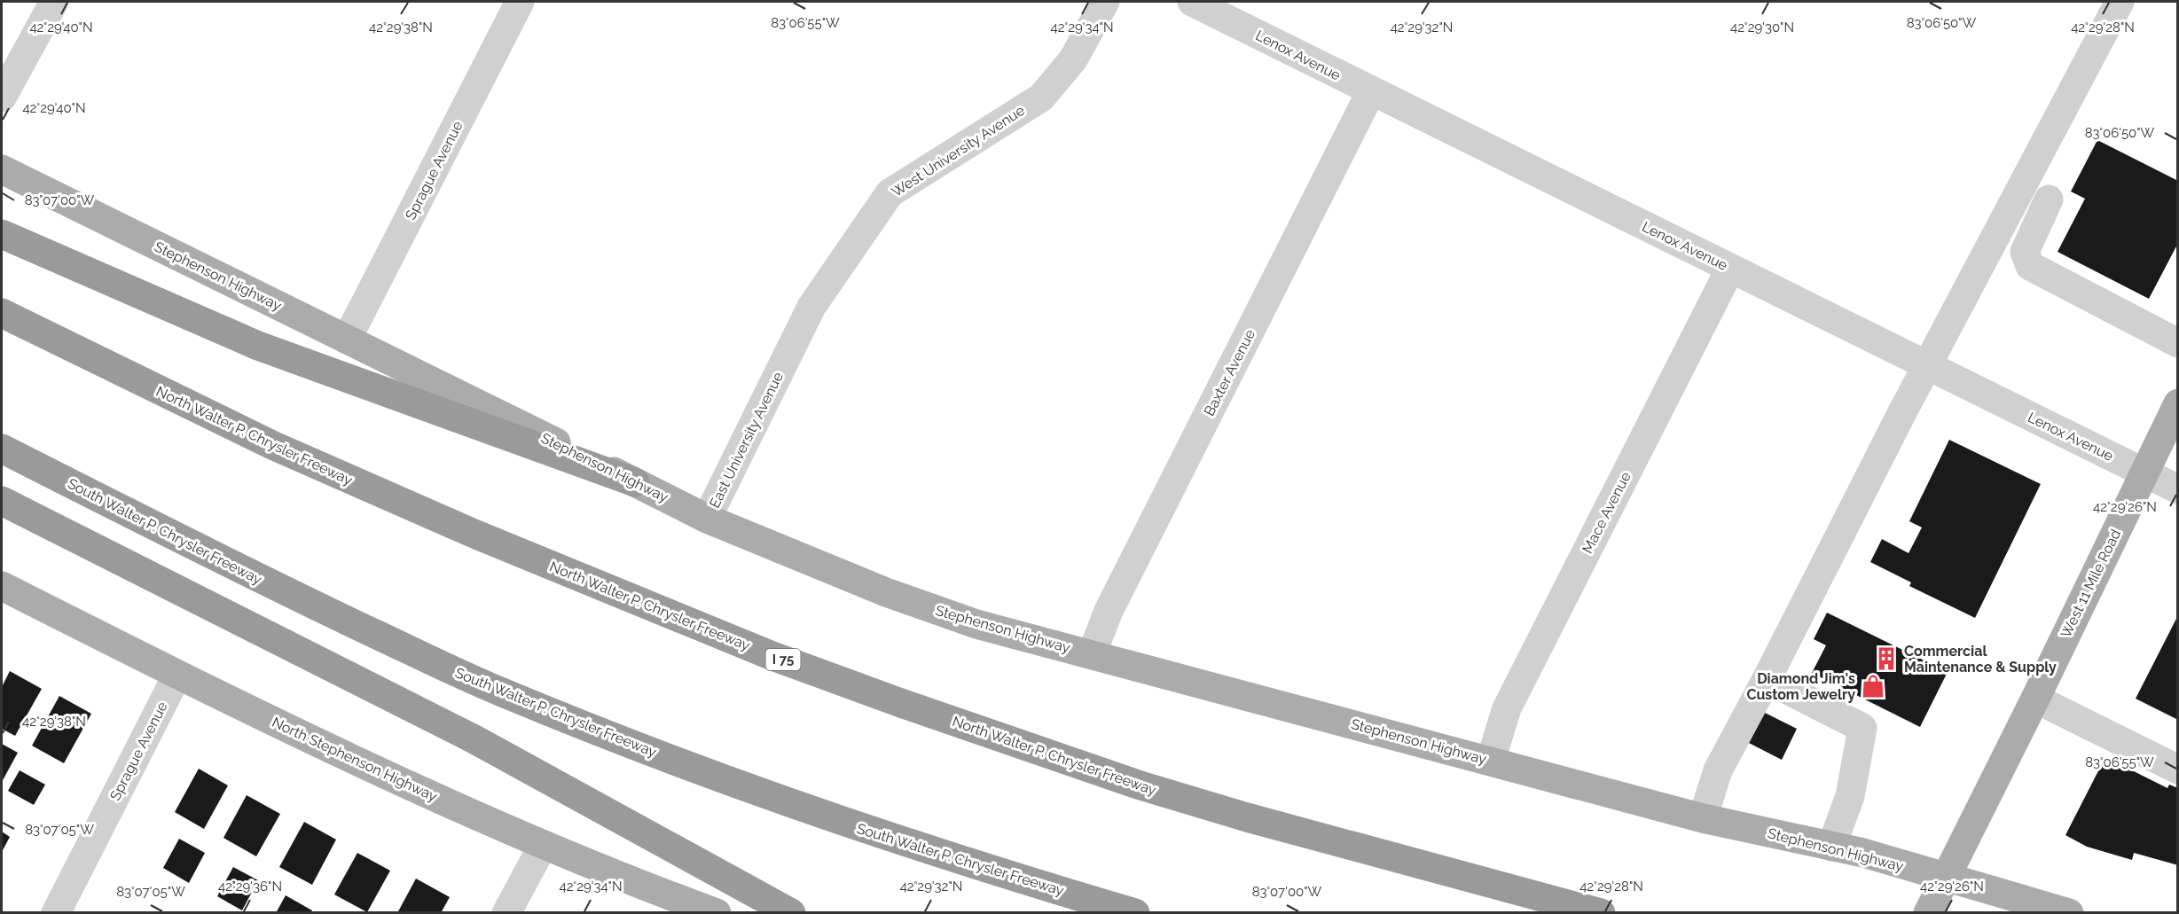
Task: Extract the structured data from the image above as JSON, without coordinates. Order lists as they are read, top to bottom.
{
  "streets": {
    "highway": ["North Walter P. Chrysler Freeway", "South Walter P. Chrysler Freeway", "I 75"],
    "main road": ["Stephenson Highway", "West 11 Mile Road", "North Stephenson Highway"],
    "street": [
      "Lenox Avenue",
      "West University Avenue",
      "Sprague Avenue",
      "Baxter Avenue",
      "East University Avenue",
      "Mace Avenue"
    ]
  },
  "crossings": [
    ["Lenox Avenue", "Baxter Avenue"],
    ["Lenox Avenue", "Mace Avenue"],
    ["Lenox Avenue", "West 11 Mile Road"],
    ["West University Avenue", "East University Avenue"],
    ["Sprague Avenue", "Stephenson Highway"],
    ["Sprague Avenue", "North Stephenson Highway"],
    ["Stephenson Highway", "Baxter Avenue"],
    ["Stephenson Highway", "East University Avenue"],
    ["Stephenson Highway", "Mace Avenue"],
    ["Stephenson Highway", "West 11 Mile Road"]
  ],
  "places": {
    "building": ["Commercial Maintenance & Supply"],
    "shop": ["Diamond Jim's Custom Jewelry"]
  },
  "coordinates": [
    "83°06'50\"W",
    "83°06'55\"W",
    "42°29'40\"N",
    "42°29'38\"N",
    "42°29'34\"N",
    "42°29'32\"N",
    "42°29'30\"N",
    "42°29'28\"N",
    "83°07'00\"W",
    "42°29'26\"N",
    "83°07'05\"W",
    "42°29'36\"N"
  ]
}
